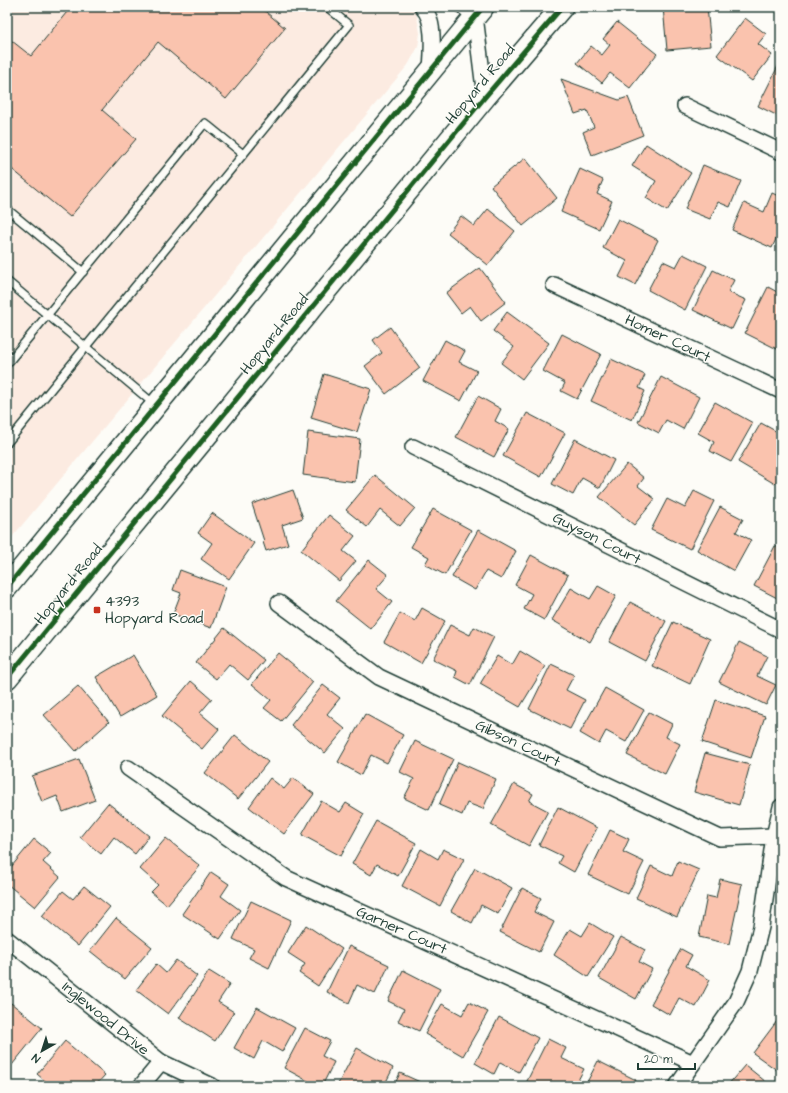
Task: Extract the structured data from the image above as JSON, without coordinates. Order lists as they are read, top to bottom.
{
  "streets": {
    "main road": ["Hopyard Road"],
    "street": [
      "Homer Court",
      "Guyson Court",
      "Gibson Court",
      "Garner Court",
      "Inglewood Drive"
    ]
  },
  "places": {
    "transit": ["4393 Hopyard Road"]
  },
  "scale_bar": "20 m",
  "north": "bottom left"
}
